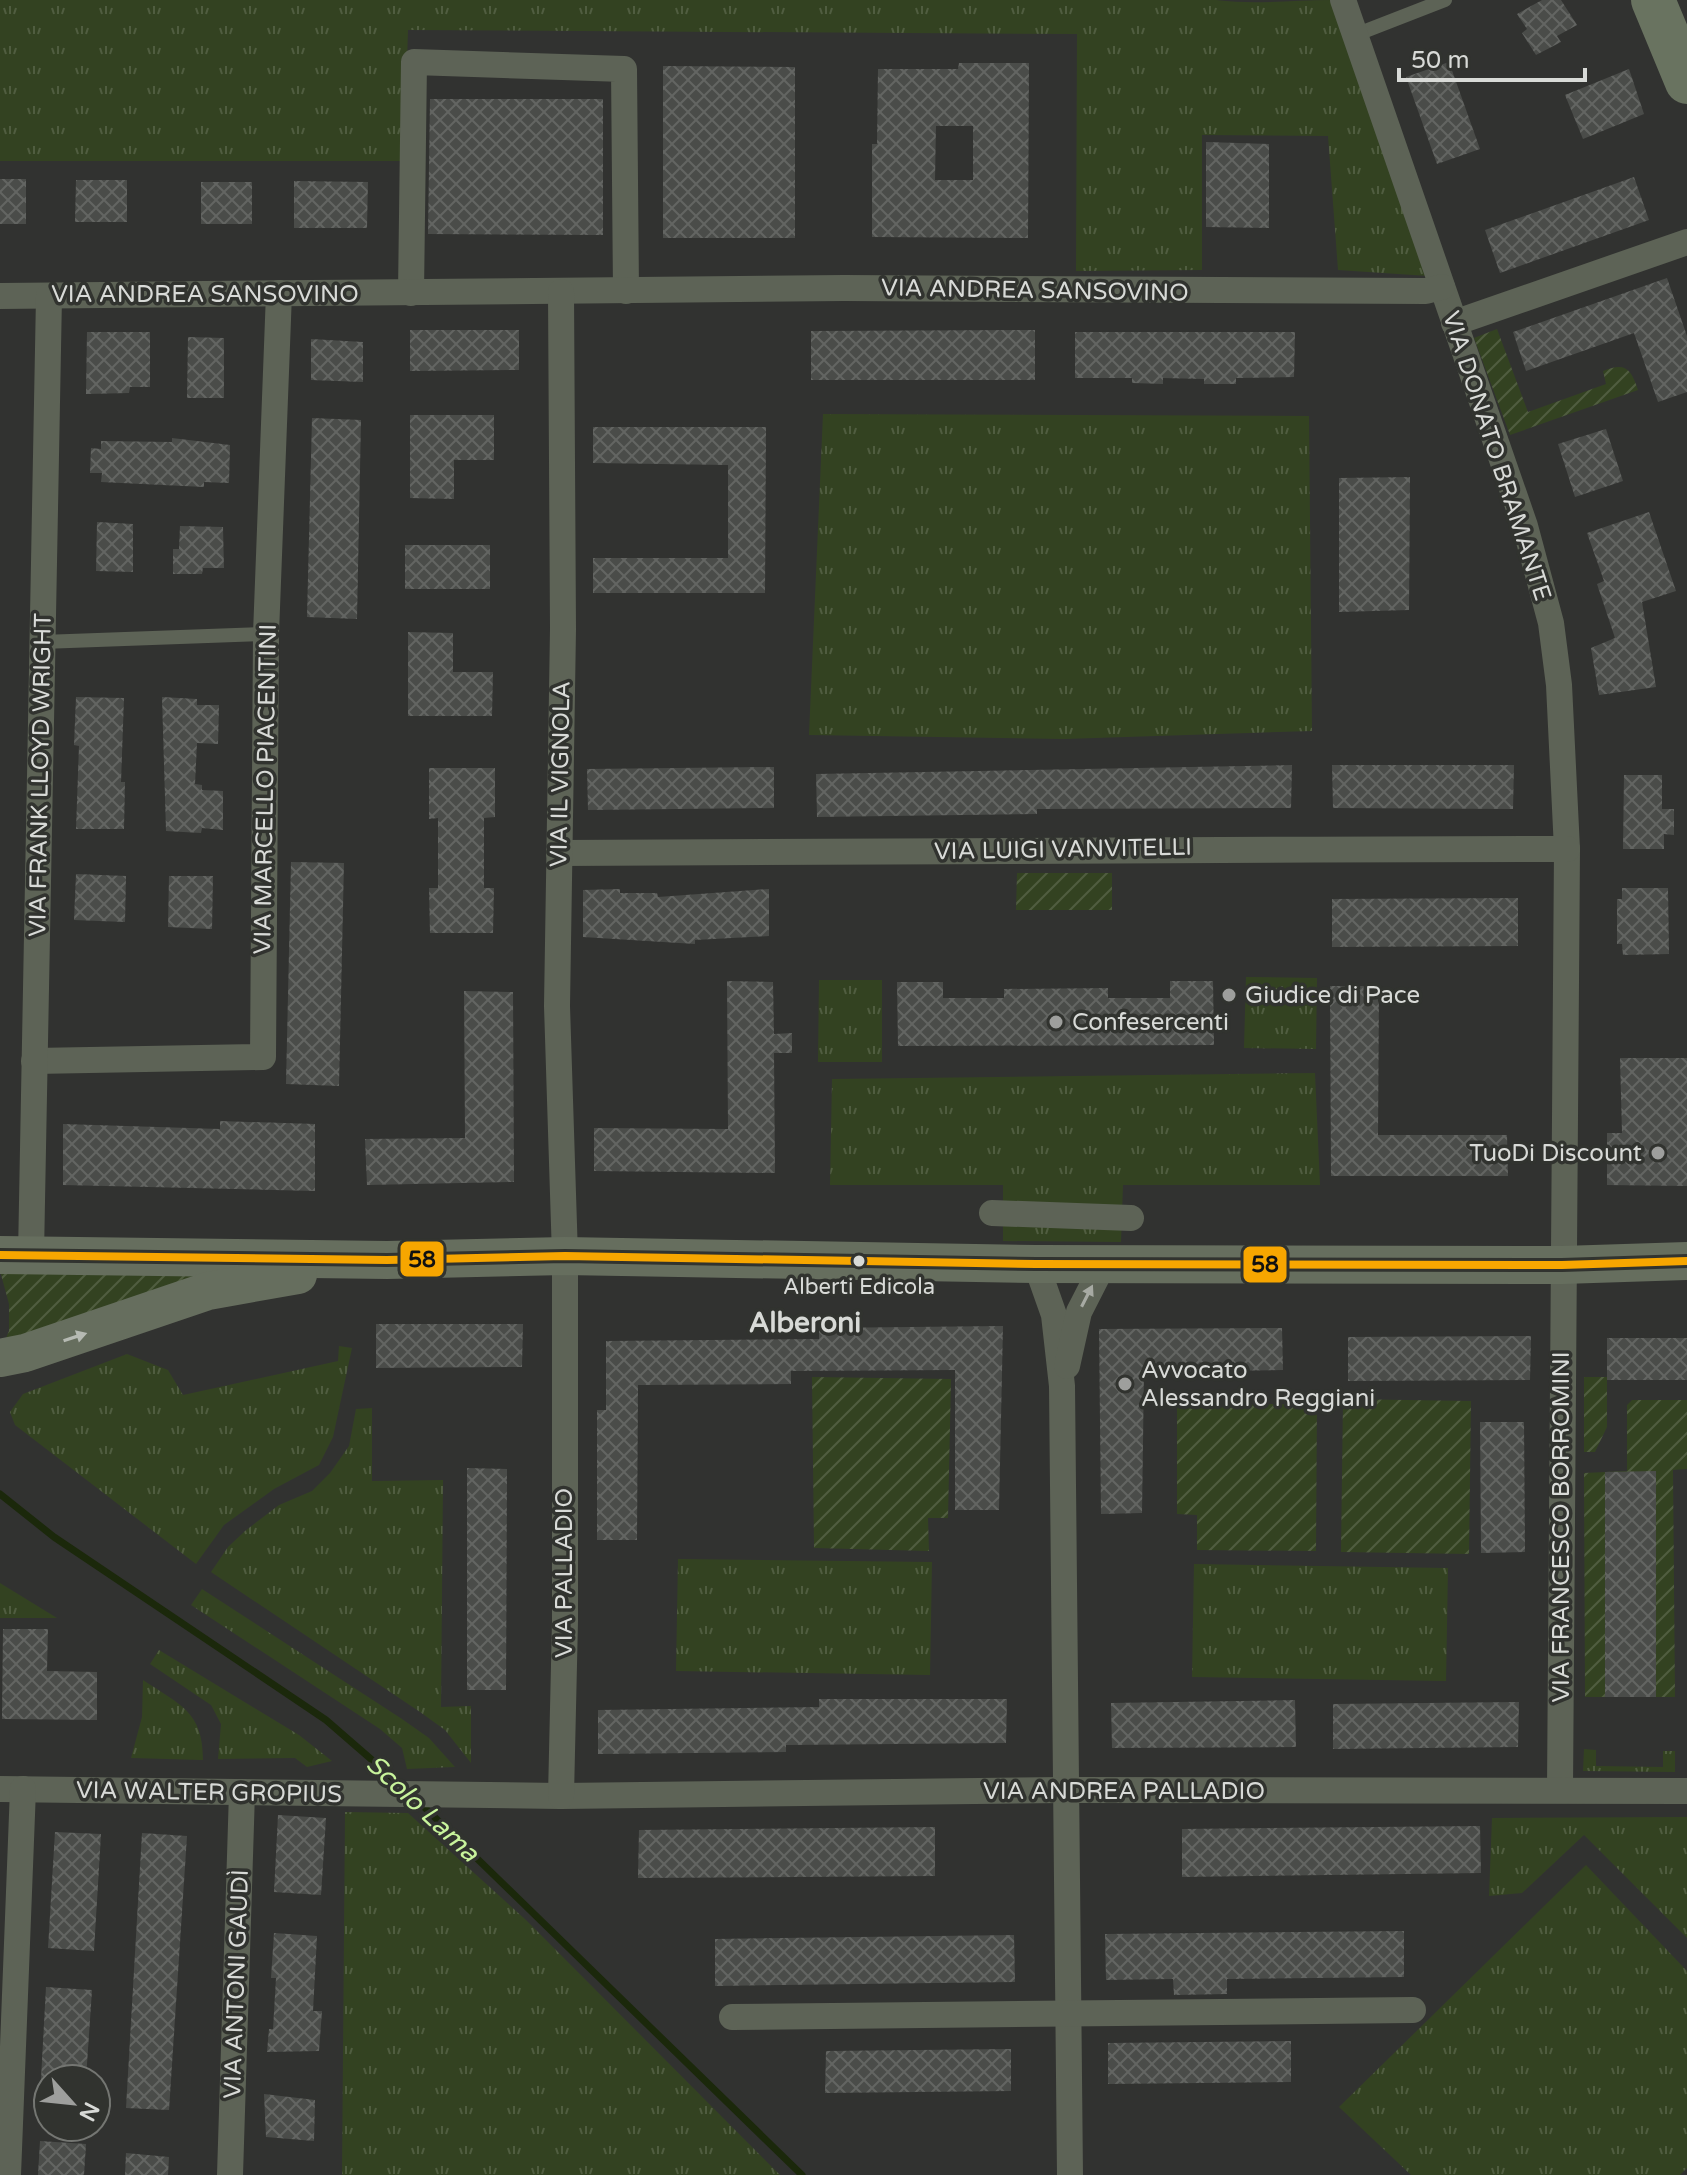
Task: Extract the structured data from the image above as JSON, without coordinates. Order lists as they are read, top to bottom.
{
  "streets": {
    "street": [
      "VIA ANDREA SANSOVINO",
      "VIA DONATO BRAMANTE",
      "VIA IL VIGNOLA",
      "VIA FRANK LLOYD WRIGHT",
      "VIA MARCELLO PIACENTINI",
      "VIA LUIGI VANVITELLI",
      "VIA FRANCESCO BORROMINI",
      "VIA PALLADIO",
      "VIA ANDREA PALLADIO",
      "VIA WALTER GROPIUS",
      "VIA ANTONI GAUDÌ"
    ]
  },
  "crossings": [
    ["VIA ANDREA SANSOVINO", "VIA DONATO BRAMANTE"],
    ["VIA ANDREA SANSOVINO", "VIA IL VIGNOLA"],
    ["VIA ANDREA SANSOVINO", "VIA FRANK LLOYD WRIGHT"],
    ["VIA ANDREA SANSOVINO", "VIA MARCELLO PIACENTINI"],
    ["VIA DONATO BRAMANTE", "VIA LUIGI VANVITELLI"],
    ["VIA DONATO BRAMANTE", "VIA FRANCESCO BORROMINI"],
    ["VIA IL VIGNOLA", "VIA LUIGI VANVITELLI"],
    ["VIA IL VIGNOLA", "VIA PALLADIO"],
    ["VIA FRANK LLOYD WRIGHT", "VIA MARCELLO PIACENTINI"],
    ["VIA FRANCESCO BORROMINI", "VIA ANDREA PALLADIO"],
    ["VIA PALLADIO", "VIA ANDREA PALLADIO"],
    ["VIA PALLADIO", "VIA WALTER GROPIUS"],
    ["VIA ANDREA PALLADIO", "VIA WALTER GROPIUS"],
    ["VIA WALTER GROPIUS", "VIA ANTONI GAUDÌ"]
  ],
  "districts": ["Alberoni"],
  "water": ["Scolo Lama"],
  "places": [
    "Giudice di Pace",
    "Confesercenti",
    "TuoDi Discount",
    "Alberti Edicola",
    "Avvocato Alessandro Reggiani"
  ],
  "lines": ["transit line 58"],
  "scale_bar": "50 m",
  "north": "bottom right"
}
